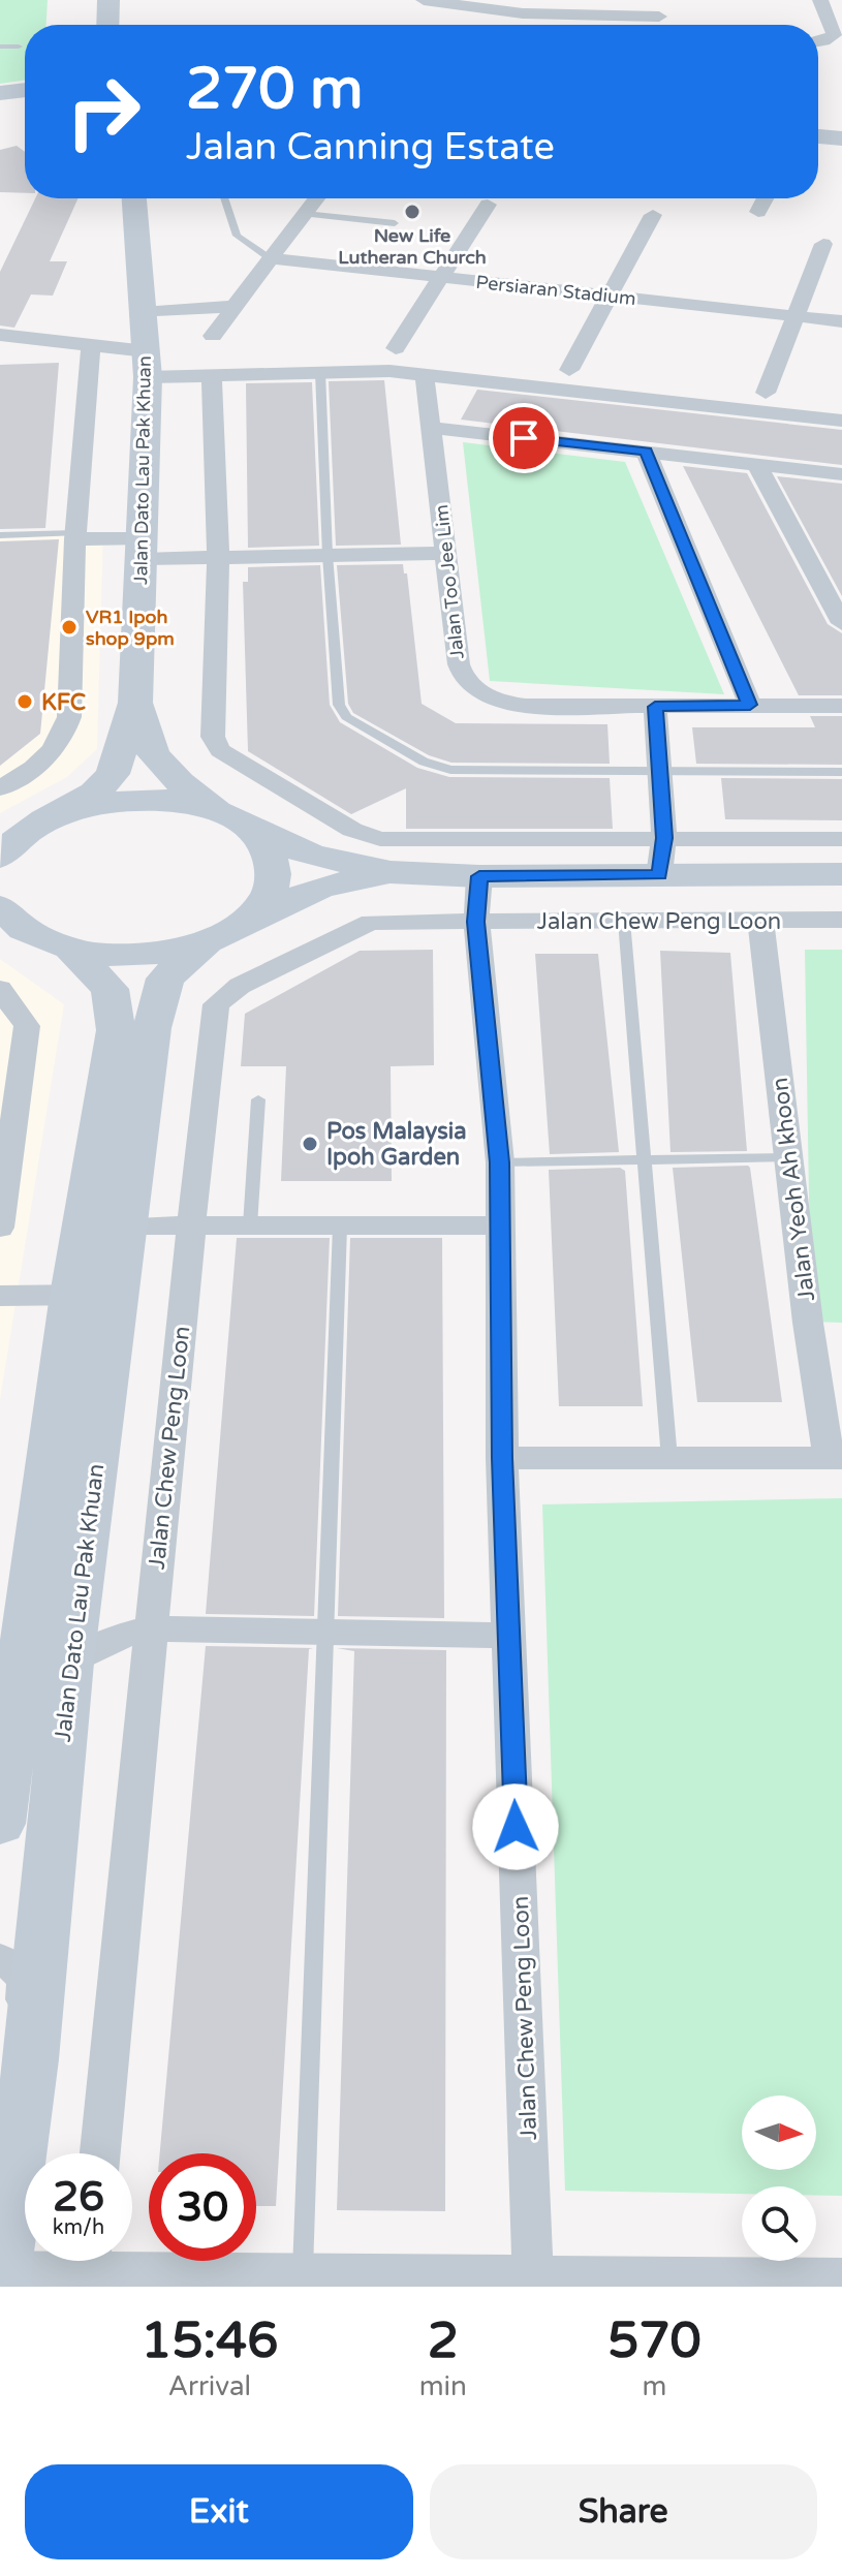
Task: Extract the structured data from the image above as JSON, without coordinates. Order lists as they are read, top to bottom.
{
  "streets": {
    "main road": ["Jalan Dato Lau Pak Khuan"],
    "street": [
      "Persiaran Stadium",
      "Jalan Too Jee Lim",
      "Jalan Chew Peng Loon",
      "Jalan Yeoh Ah khoon"
    ]
  },
  "crossings": [
    ["Jalan Chew Peng Loon", "Jalan Yeoh Ah khoon"]
  ],
  "places": [
    "New Life Lutheran Church",
    "VR1 Ipoh shop 9pm",
    "KFC",
    "Pos Malaysia Ipoh Garden"
  ],
  "north": "right",
  "page": {
    "turn": ["270 m", "Jalan Canning Estate"],
    "speed": "26 km/h",
    "limit": "30",
    "eta": [
      "15:46",
      "Arrival",
      "2",
      "min",
      "570",
      "m"
    ],
    "buttons": ["Exit", "Share"]
  }
}
